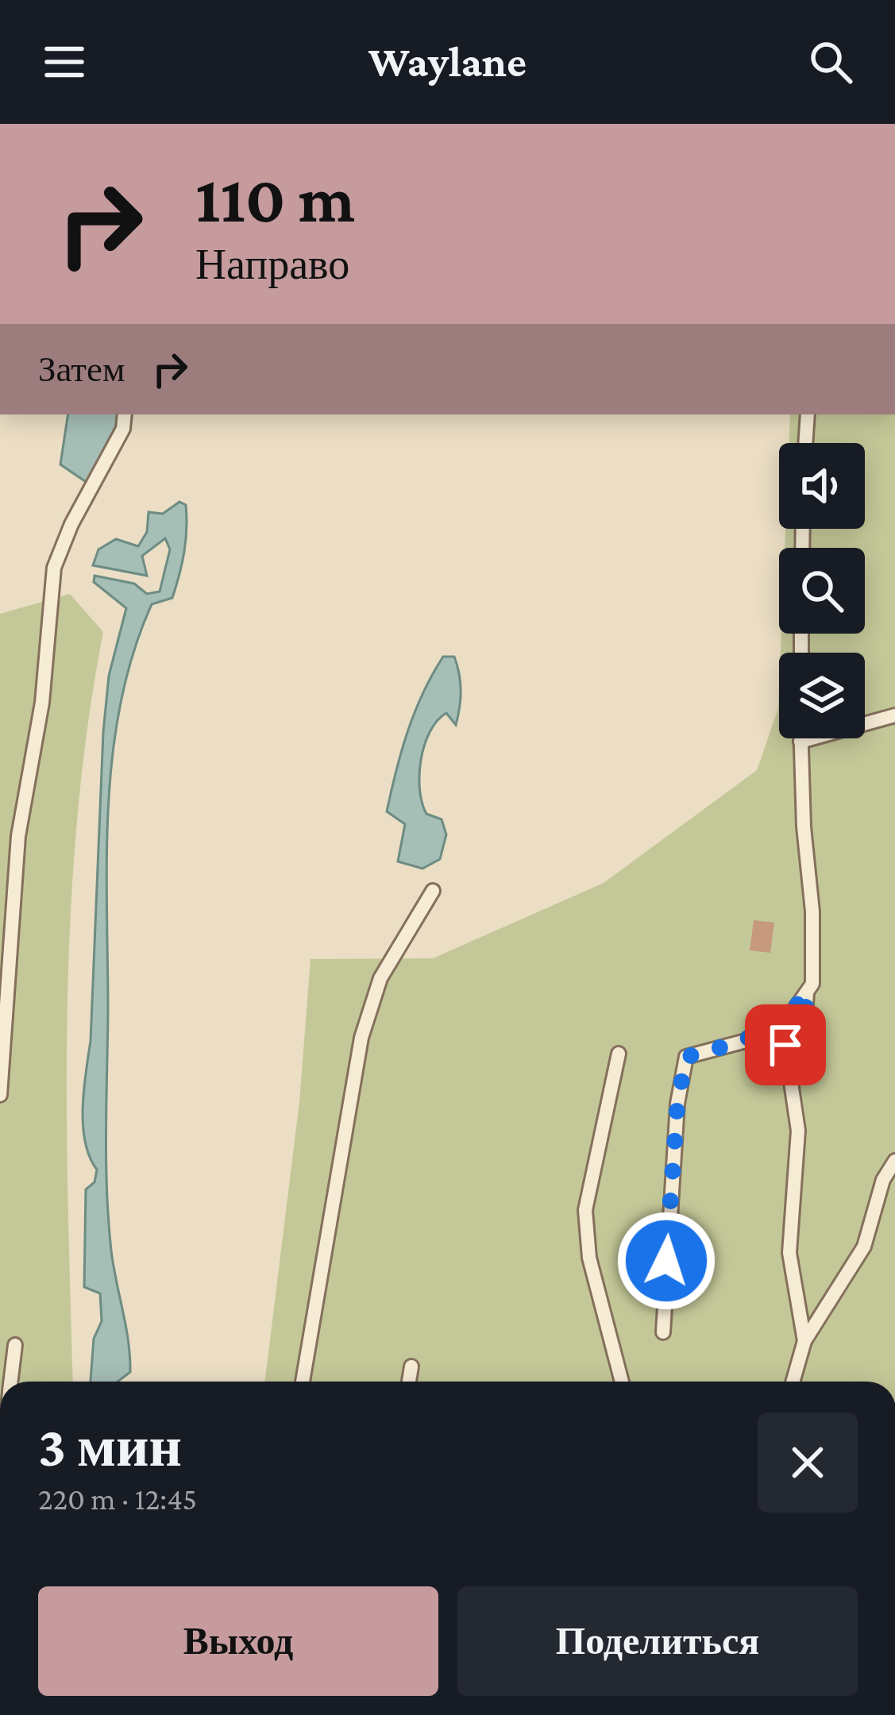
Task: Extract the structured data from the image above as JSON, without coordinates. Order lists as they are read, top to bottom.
{
  "page": {
    "header": "Waylane",
    "turn": ["110 m", "Направо"],
    "then": "Затем",
    "heading": ["3 мин", "220 m · 12:45"],
    "buttons": ["Выход", "Поделиться"]
  }
}
